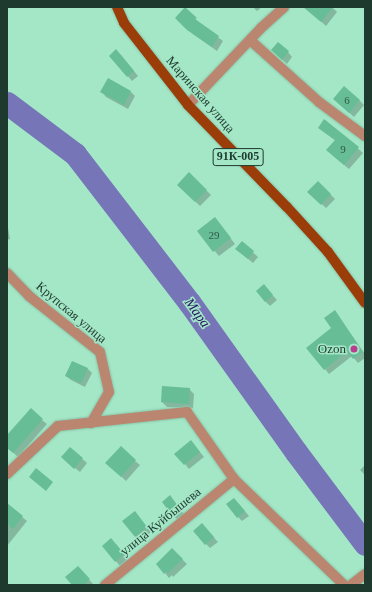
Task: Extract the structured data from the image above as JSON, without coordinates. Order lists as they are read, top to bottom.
{
  "streets": {
    "main road": ["Маринская улица", "91К-005"],
    "street": ["Крупская улица", "улица Куйбышева"]
  },
  "water": ["Мара"],
  "places": ["Ozon"],
  "house_numbers": ["6", "9", "29"]
}
